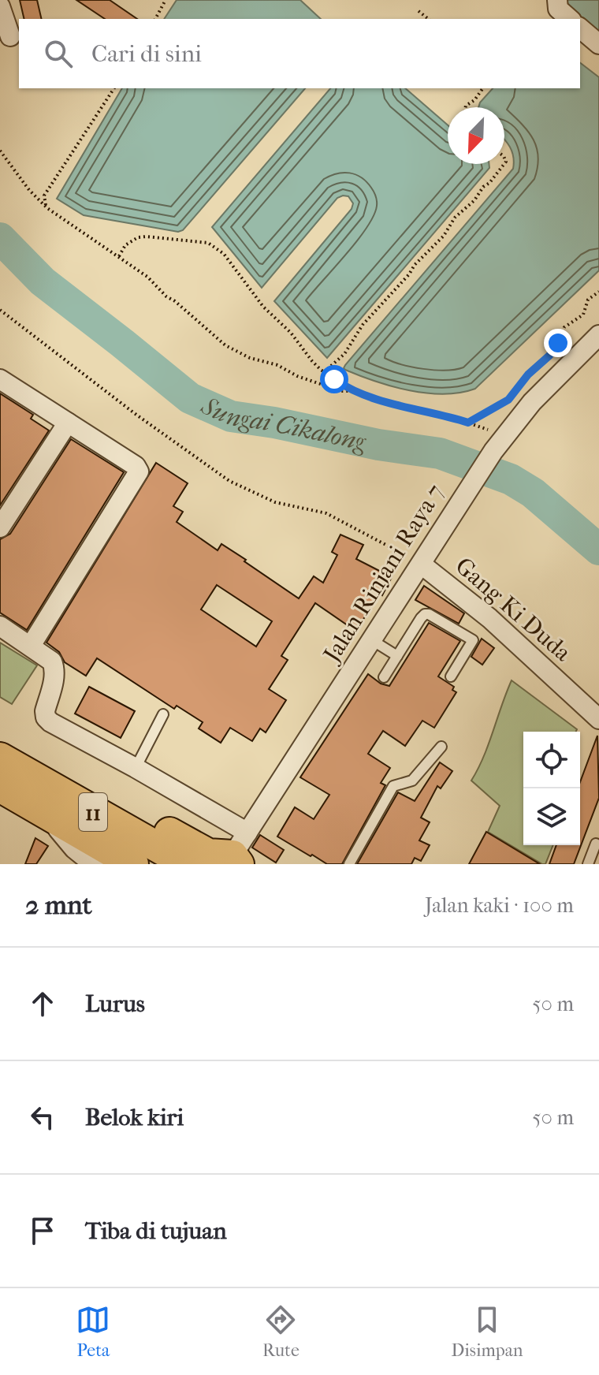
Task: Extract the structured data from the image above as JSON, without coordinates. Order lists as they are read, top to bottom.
{
  "streets": {
    "highway": ["11"],
    "street": ["Jalan Rinjani Raya 7", "Gang Ki Duda"]
  },
  "crossings": [
    ["Jalan Rinjani Raya 7", "Gang Ki Duda"]
  ],
  "water": ["Sungai Cikalong"],
  "north": "bottom left",
  "page": {
    "search": "Cari di sini",
    "heading": ["2 mnt", "Jalan kaki · 100 m"],
    "list": [
      ["Lurus", "50 m"],
      ["Belok kiri", "50 m"],
      "Tiba di tujuan"
    ],
    "nav": ["Peta", "Rute", "Disimpan"]
  }
}
